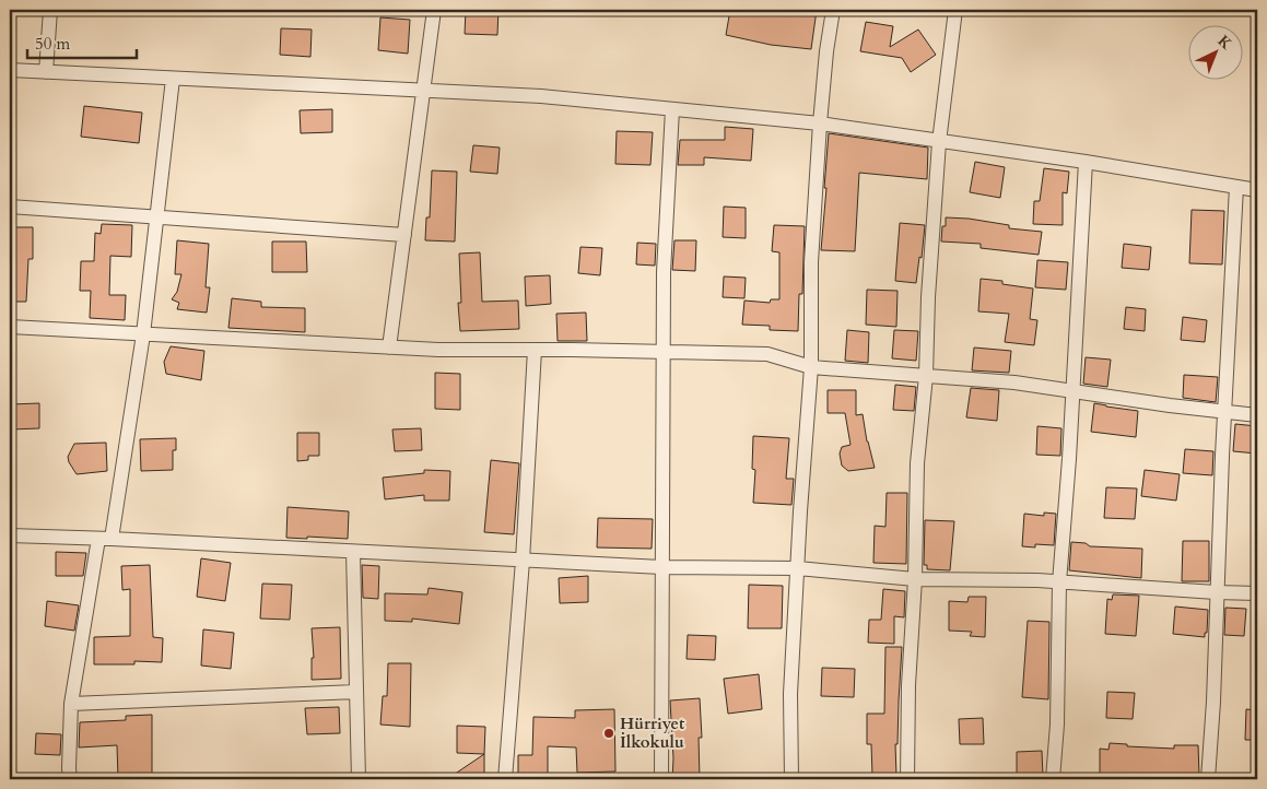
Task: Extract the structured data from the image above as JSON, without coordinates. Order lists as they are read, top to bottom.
{
  "places": ["Hürriyet İlkokulu"],
  "scale_bar": "50 m",
  "north": "top right"
}
